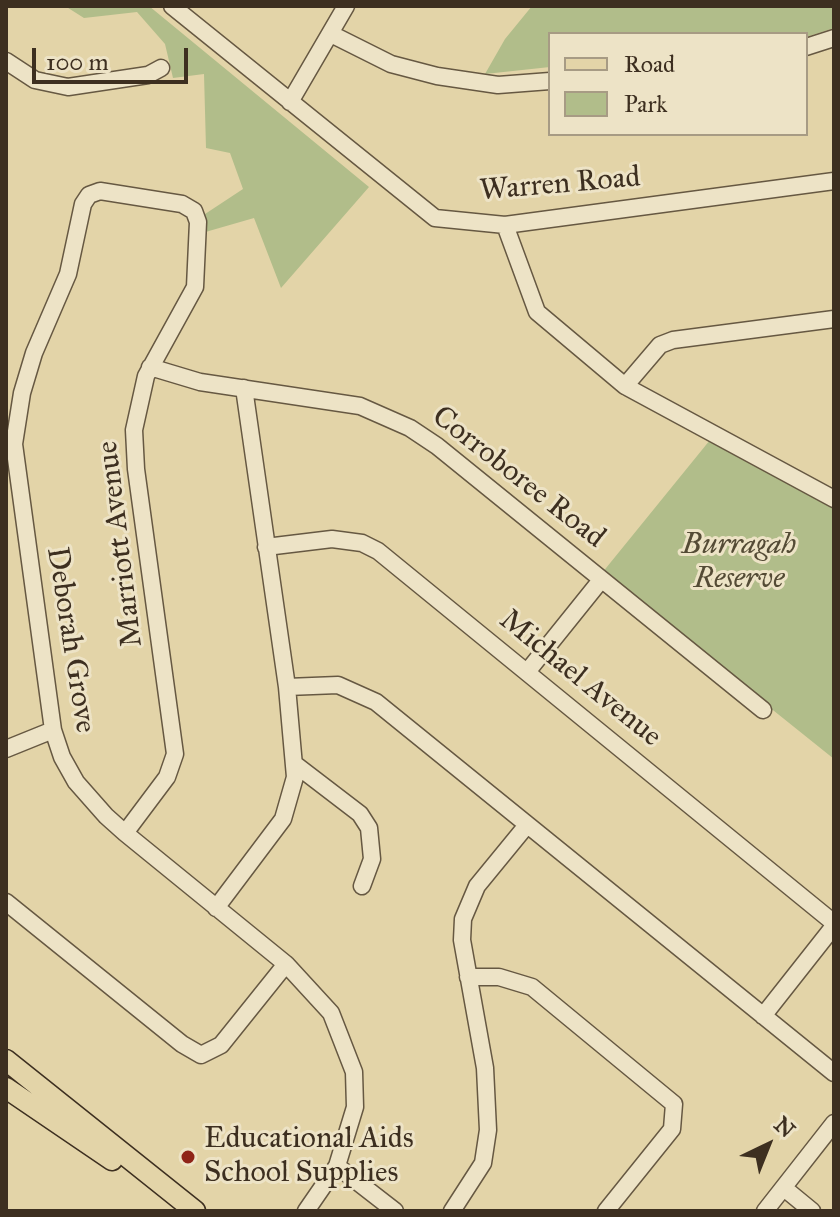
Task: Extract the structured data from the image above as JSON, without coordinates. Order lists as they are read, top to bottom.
{
  "streets": {
    "street": [
      "Warren Road",
      "Corroboree Road",
      "Marriott Avenue",
      "Deborah Grove",
      "Michael Avenue"
    ]
  },
  "crossings": [
    ["Corroboree Road", "Marriott Avenue"],
    ["Marriott Avenue", "Deborah Grove"]
  ],
  "parks": ["Burragah Reserve"],
  "places": ["Educational Aids School Supplies"],
  "legend": ["Road", "Park"],
  "scale_bar": "100 m",
  "north": "top right"
}
